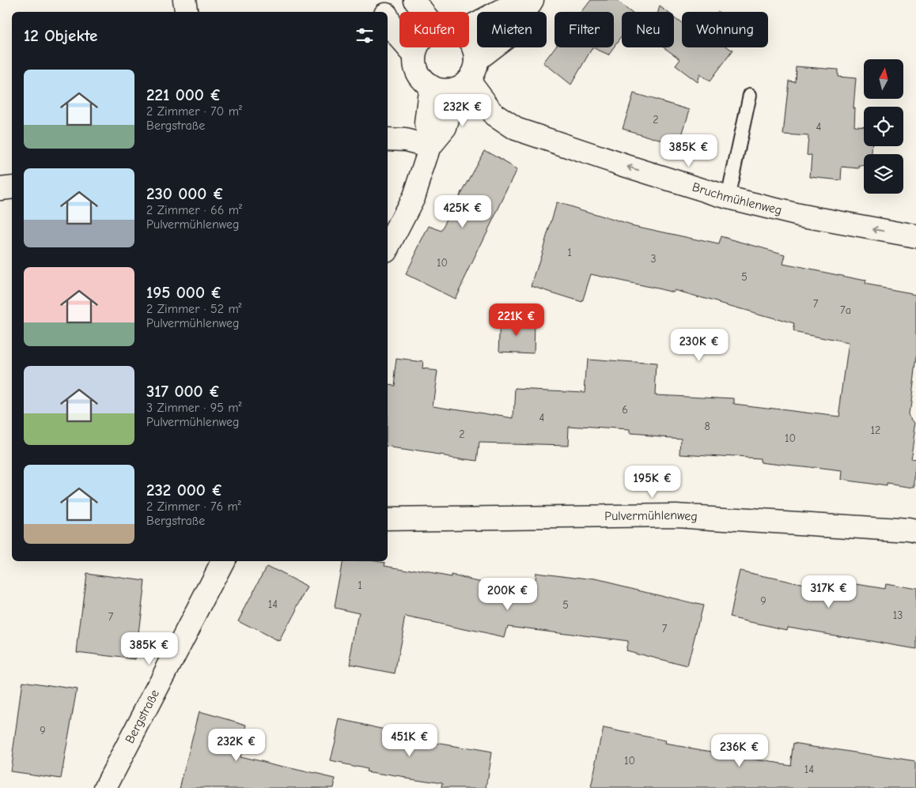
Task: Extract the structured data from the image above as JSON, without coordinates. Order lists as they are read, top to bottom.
{
  "streets": {
    "street": ["Bruchmühlenweg", "Pulvermühlenweg", "Bergstraße"]
  },
  "one_way": ["Bruchmühlenweg"],
  "house_numbers": [
    "2",
    "4",
    "1",
    "3",
    "10",
    "5",
    "7",
    "7a",
    "6",
    "4",
    "8",
    "12",
    "2",
    "10",
    "1",
    "9",
    "14",
    "5",
    "13",
    "7",
    "7",
    "9",
    "10",
    "14"
  ],
  "north": "top",
  "page": {
    "chip": [
      "Kaufen",
      "Mieten",
      "Filter",
      "Neu",
      "Wohnung"
    ],
    "heading": "12 Objekte",
    "list": [
      {
        "name": "221 000 €",
        "note": "2 Zimmer · 70 m² · Bergstraße"
      },
      {
        "name": "230 000 €",
        "note": "2 Zimmer · 66 m² · Pulvermühlenweg"
      },
      {
        "name": "195 000 €",
        "note": "2 Zimmer · 52 m² · Pulvermühlenweg"
      },
      {
        "name": "317 000 €",
        "note": "3 Zimmer · 95 m² · Pulvermühlenweg"
      },
      {
        "name": "232 000 €",
        "note": "2 Zimmer · 76 m² · Bergstraße"
      }
    ],
    "price": [
      "232K €",
      "385K €",
      "425K €",
      "221K €",
      "230K €",
      "195K €",
      "317K €",
      "200K €",
      "385K €",
      "451K €",
      "232K €",
      "236K €"
    ]
  }
}
